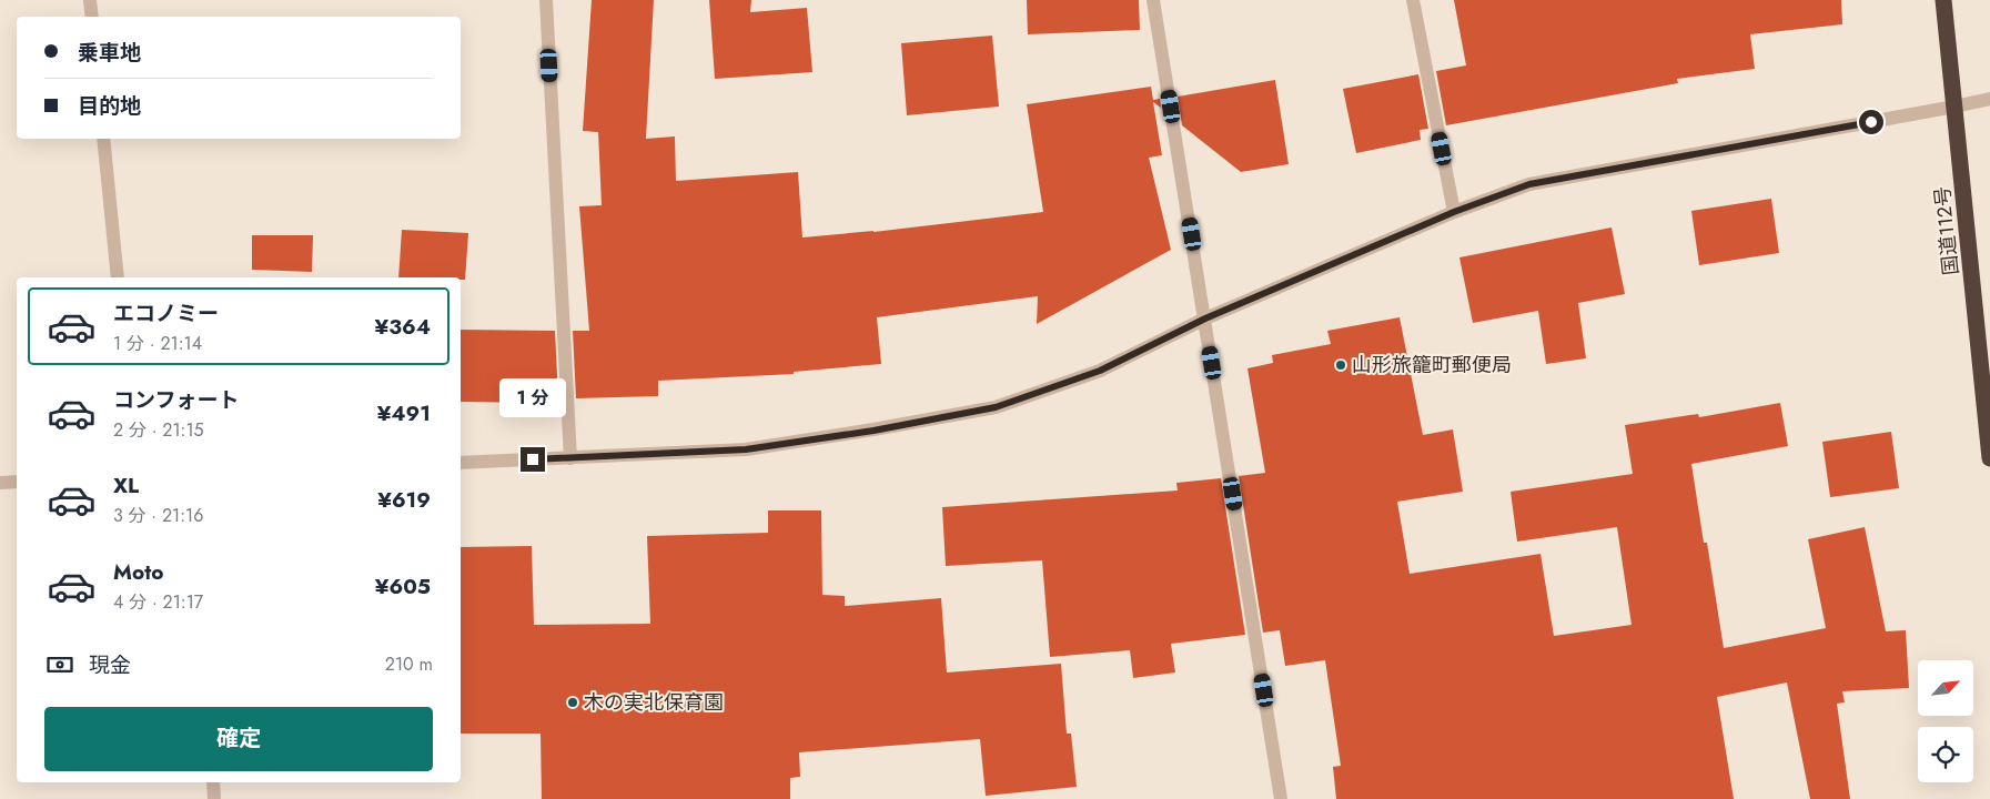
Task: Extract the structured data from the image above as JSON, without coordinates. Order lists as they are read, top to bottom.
{
  "streets": {
    "highway": ["国道112号"]
  },
  "places": ["山形旅籠町郵便局", "木の実北保育園"],
  "north": "top right",
  "page": {
    "banner": ["乗車地", "目的地"],
    "list": [
      {
        "name": "エコノミー",
        "note": "1 分 · 21:14",
        "value": "¥364"
      },
      {
        "name": "コンフォート",
        "note": "2 分 · 21:15",
        "value": "¥491"
      },
      {
        "name": "XL",
        "note": "3 分 · 21:16",
        "value": "¥619"
      },
      {
        "name": "Moto",
        "note": "4 分 · 21:17",
        "value": "¥605"
      }
    ],
    "bubble": "1 分",
    "pay": ["現金", "210 m"],
    "buttons": "確定"
  }
}
